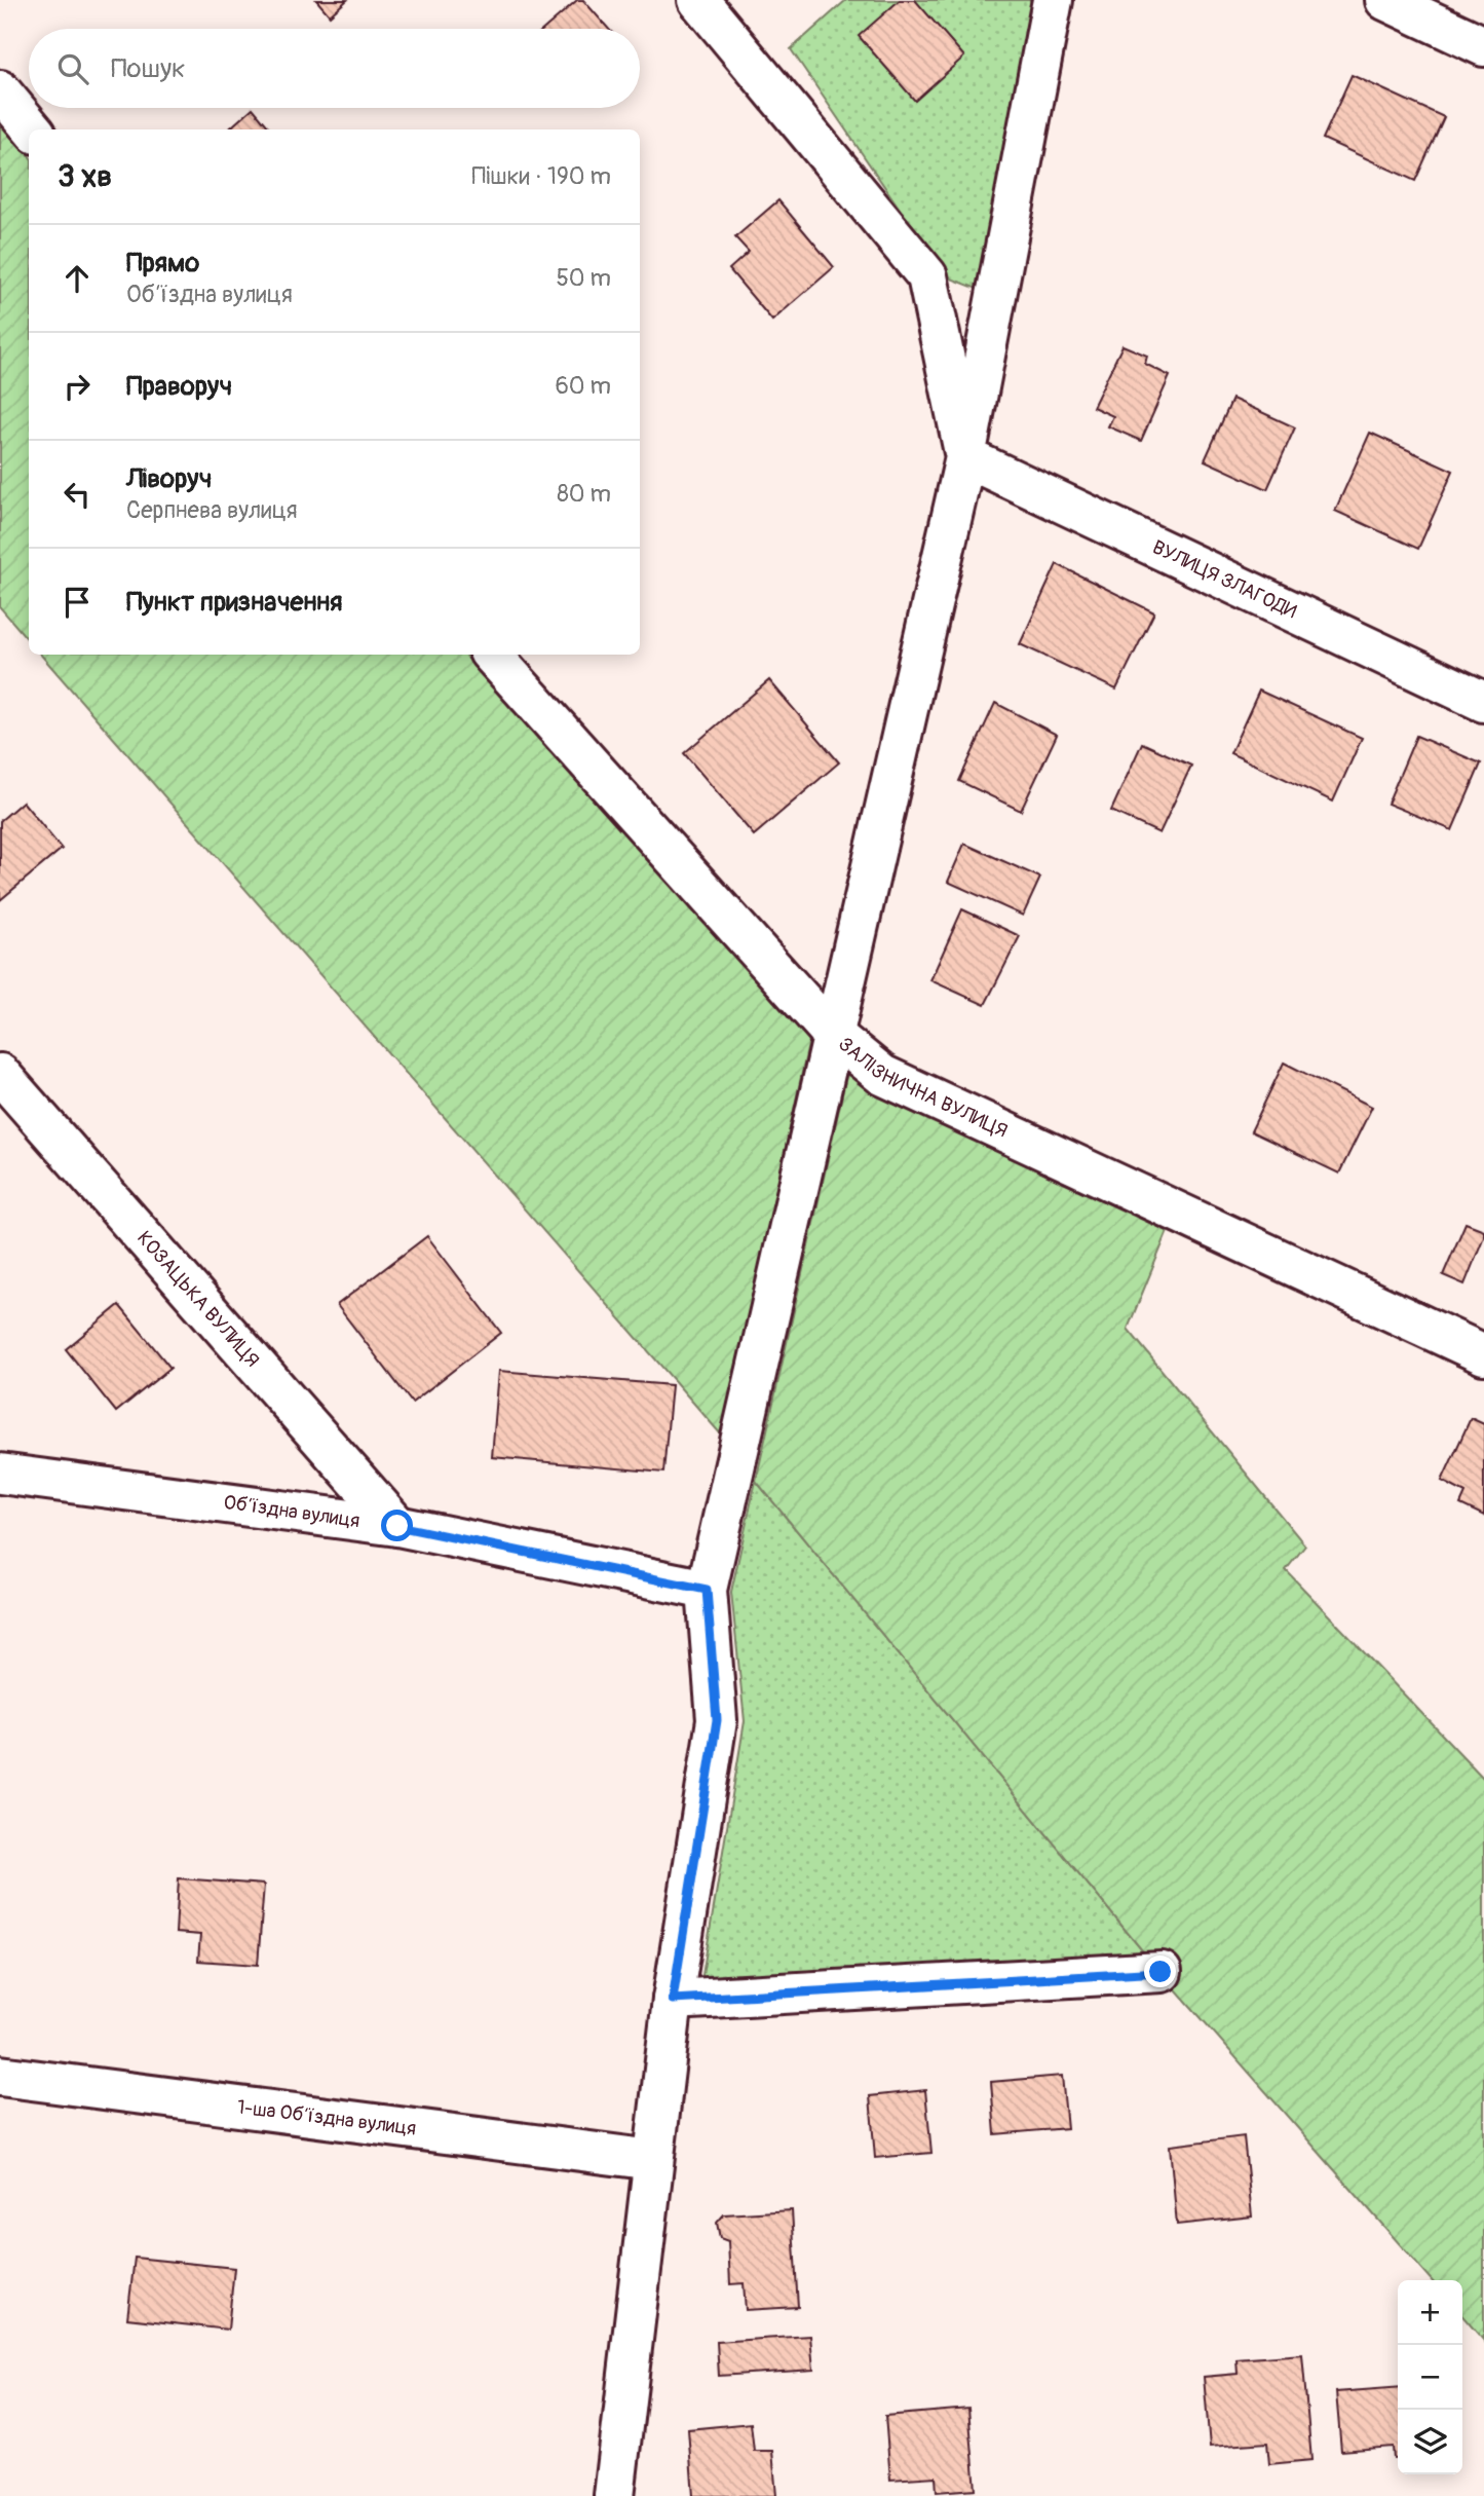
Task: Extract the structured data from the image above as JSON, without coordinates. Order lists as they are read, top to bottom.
{
  "streets": {
    "street": [
      "ВУЛИЦЯ ЗЛАГОДИ",
      "ЗАЛІЗНИЧНА ВУЛИЦЯ",
      "КОЗАЦЬКА ВУЛИЦЯ",
      "Обʼїздна вулиця",
      "1-ша Обʼїздна вулиця"
    ]
  },
  "crossings": [
    ["КОЗАЦЬКА ВУЛИЦЯ", "Обʼїздна вулиця"]
  ],
  "page": {
    "search": "Пошук",
    "heading": ["3 хв", "Пішки · 190 m"],
    "list": [
      ["Прямо", "Обʼїздна вулиця", "50 m"],
      ["Праворуч", "60 m"],
      ["Ліворуч", "Серпнева вулиця", "80 m"],
      "Пункт призначення"
    ],
    "map_buttons": ["+", "−"]
  }
}
